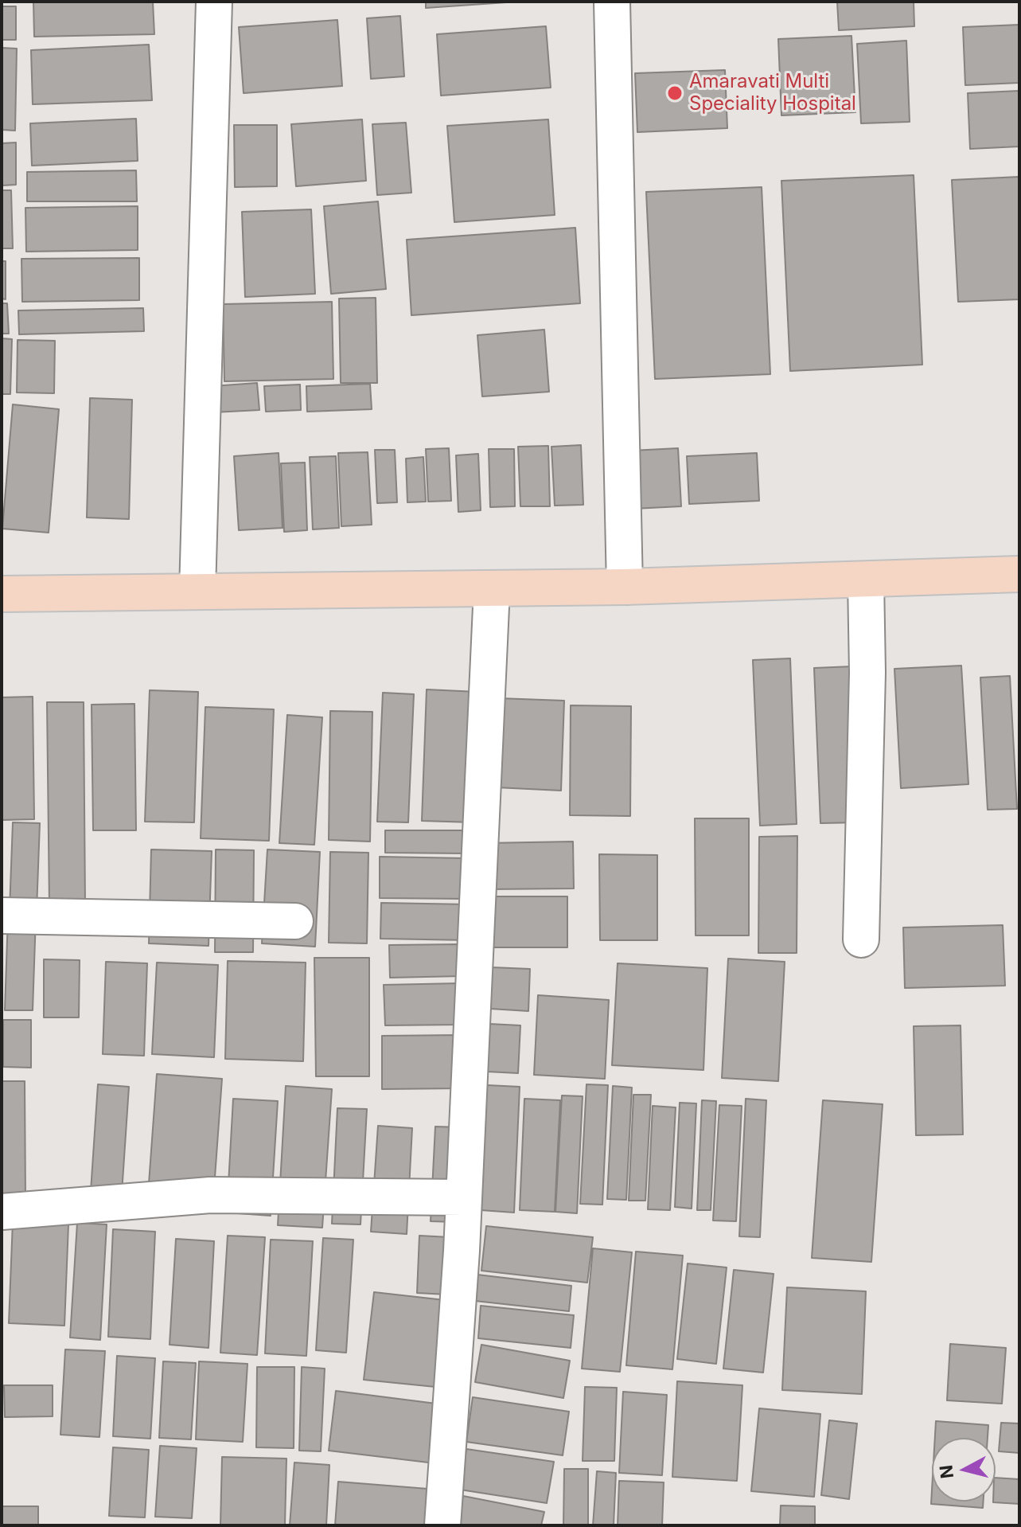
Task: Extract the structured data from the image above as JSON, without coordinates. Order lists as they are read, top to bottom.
{
  "places": ["Amaravati Multi Speciality Hospital"],
  "north": "left"
}
